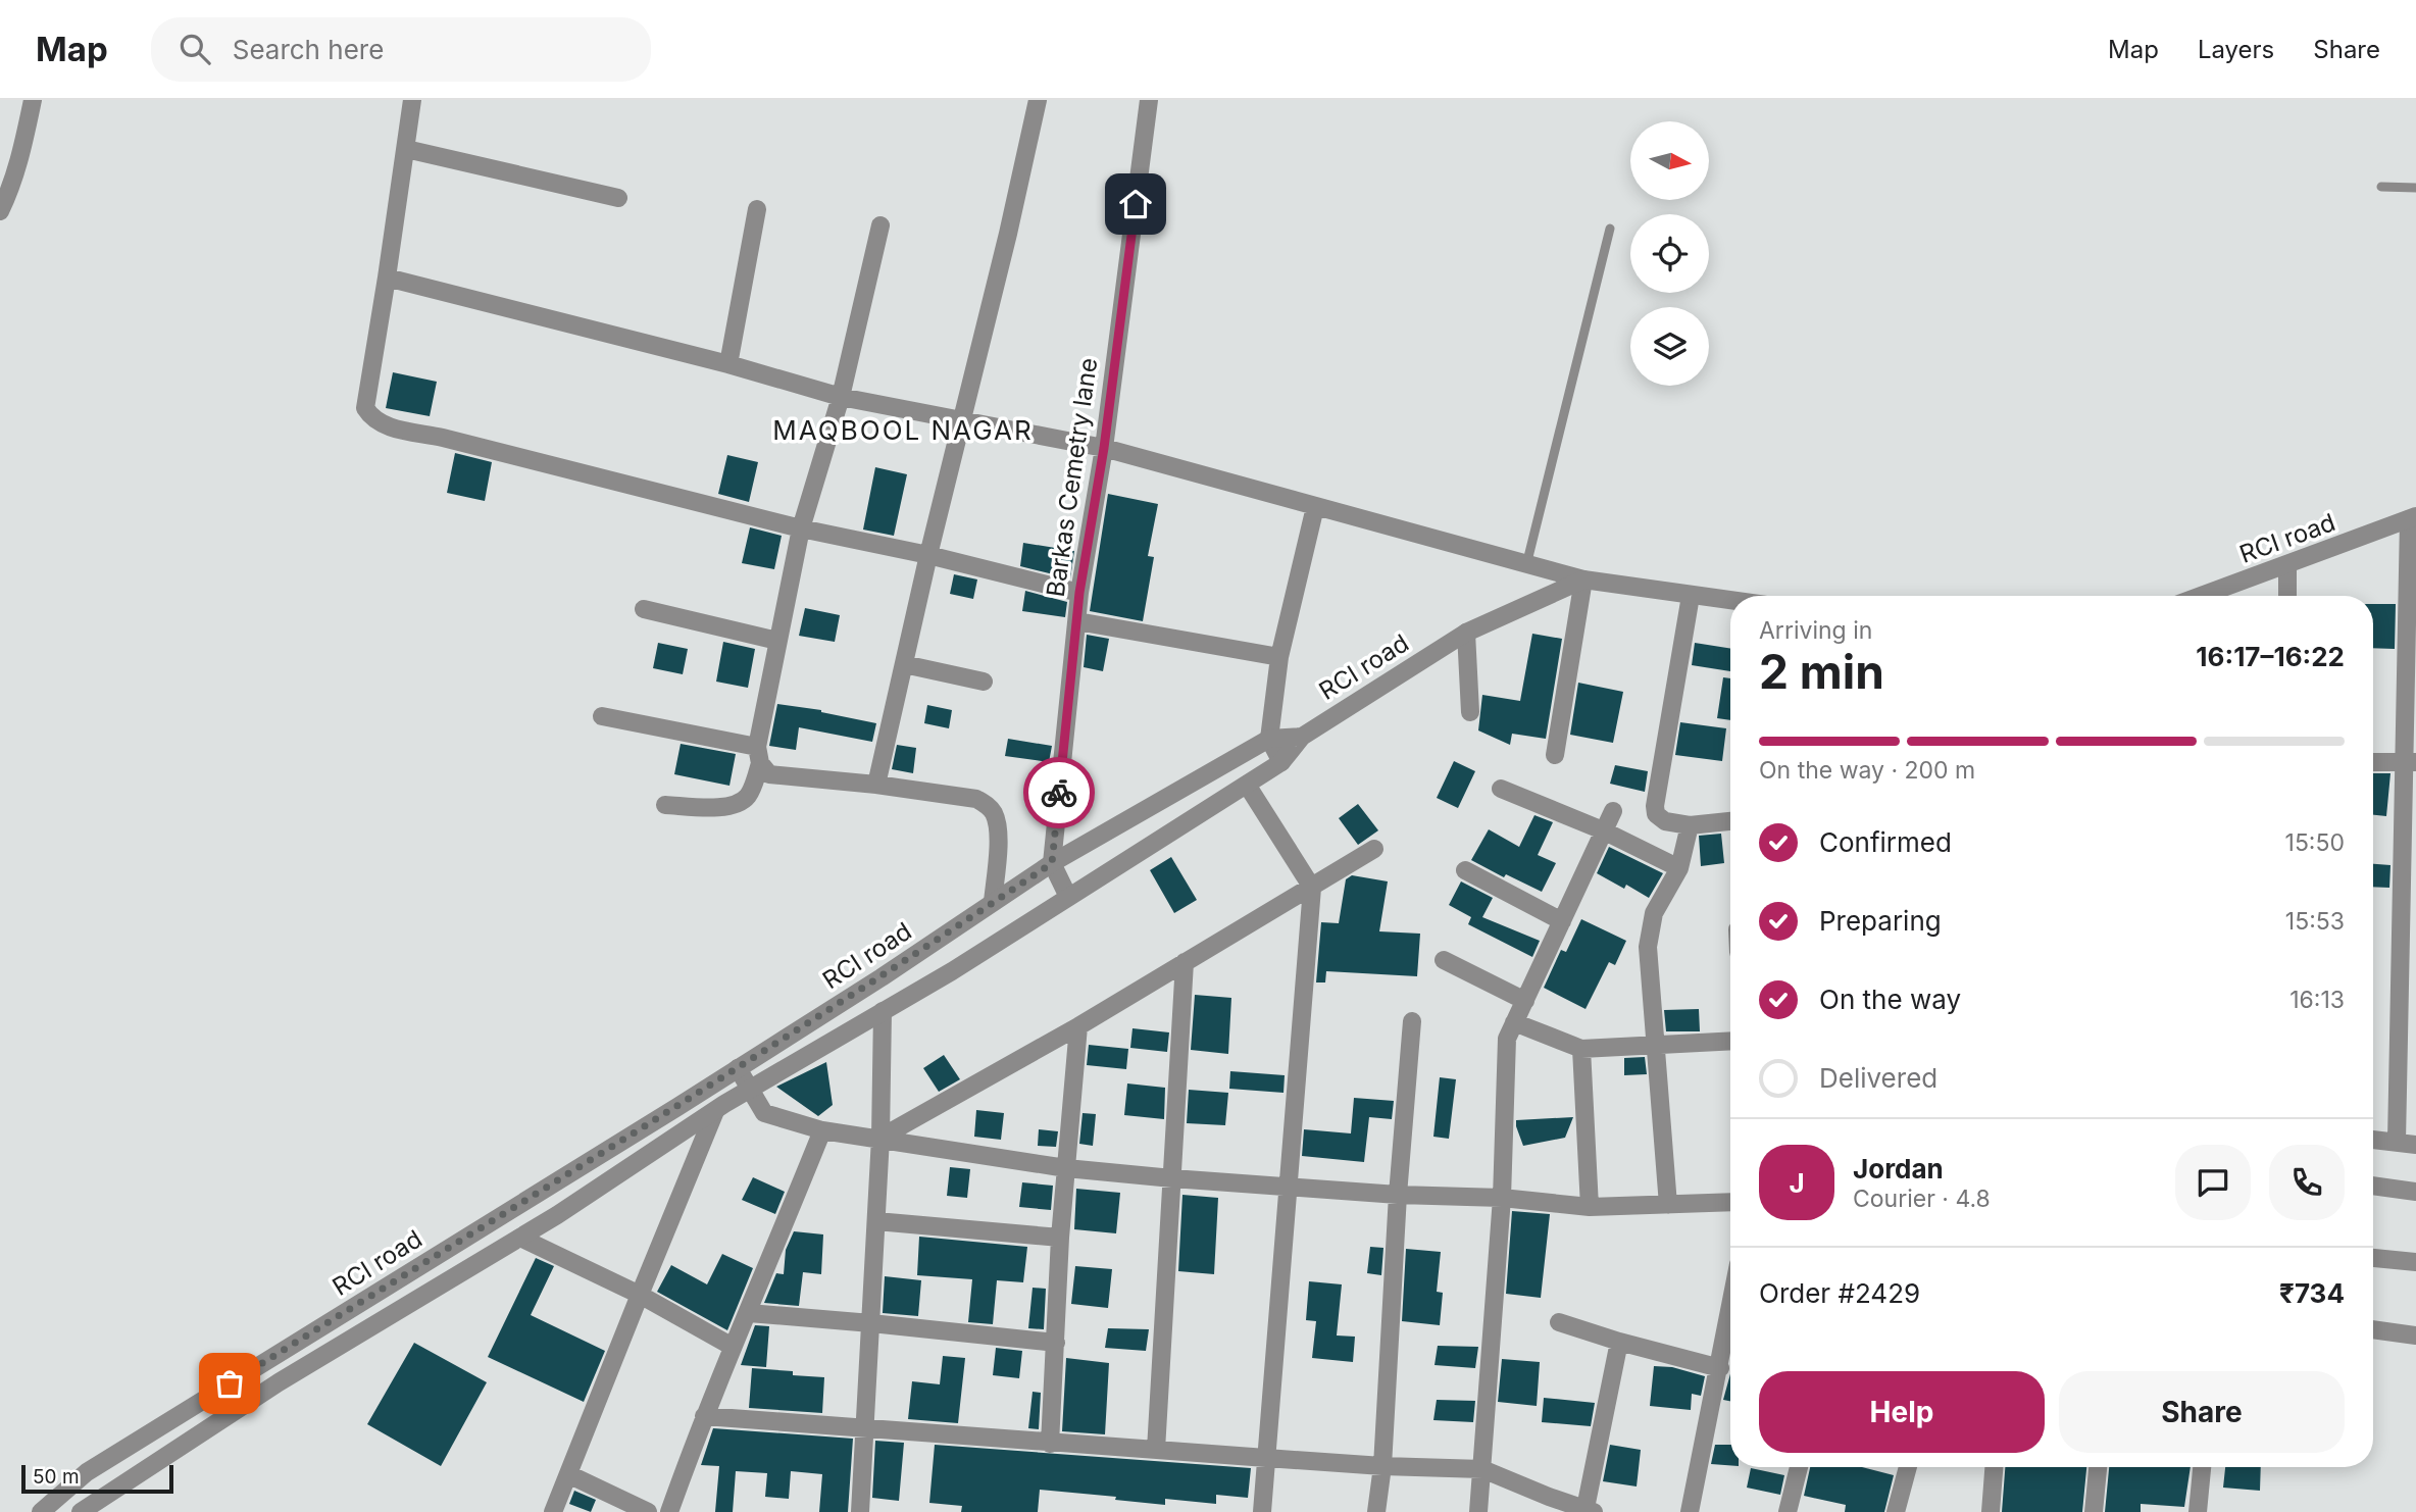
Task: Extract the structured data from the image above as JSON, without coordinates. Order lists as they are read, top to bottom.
{
  "streets": {
    "street": ["Barkas Cemetry lane", "RCI road"]
  },
  "crossings": [
    ["Barkas Cemetry lane", "RCI road"]
  ],
  "districts": ["MAQBOOL NAGAR"],
  "scale_bar": "50 m",
  "north": "right",
  "page": {
    "header": "Map",
    "search": "Search here",
    "nav": ["Map", "Layers", "Share"],
    "heading": ["2 min", "Arriving in", "16:17–16:22"],
    "panel": [
      "Jordan",
      "Courier · 4.8",
      "Order #2429",
      "₹734"
    ],
    "bar": "On the way · 200 m",
    "list": [
      ["Confirmed", "15:50"],
      ["Preparing", "15:53"],
      ["On the way", "16:13"],
      "Delivered"
    ],
    "round": "J",
    "buttons": ["Help", "Share"],
    "scale": "50 m"
  }
}
